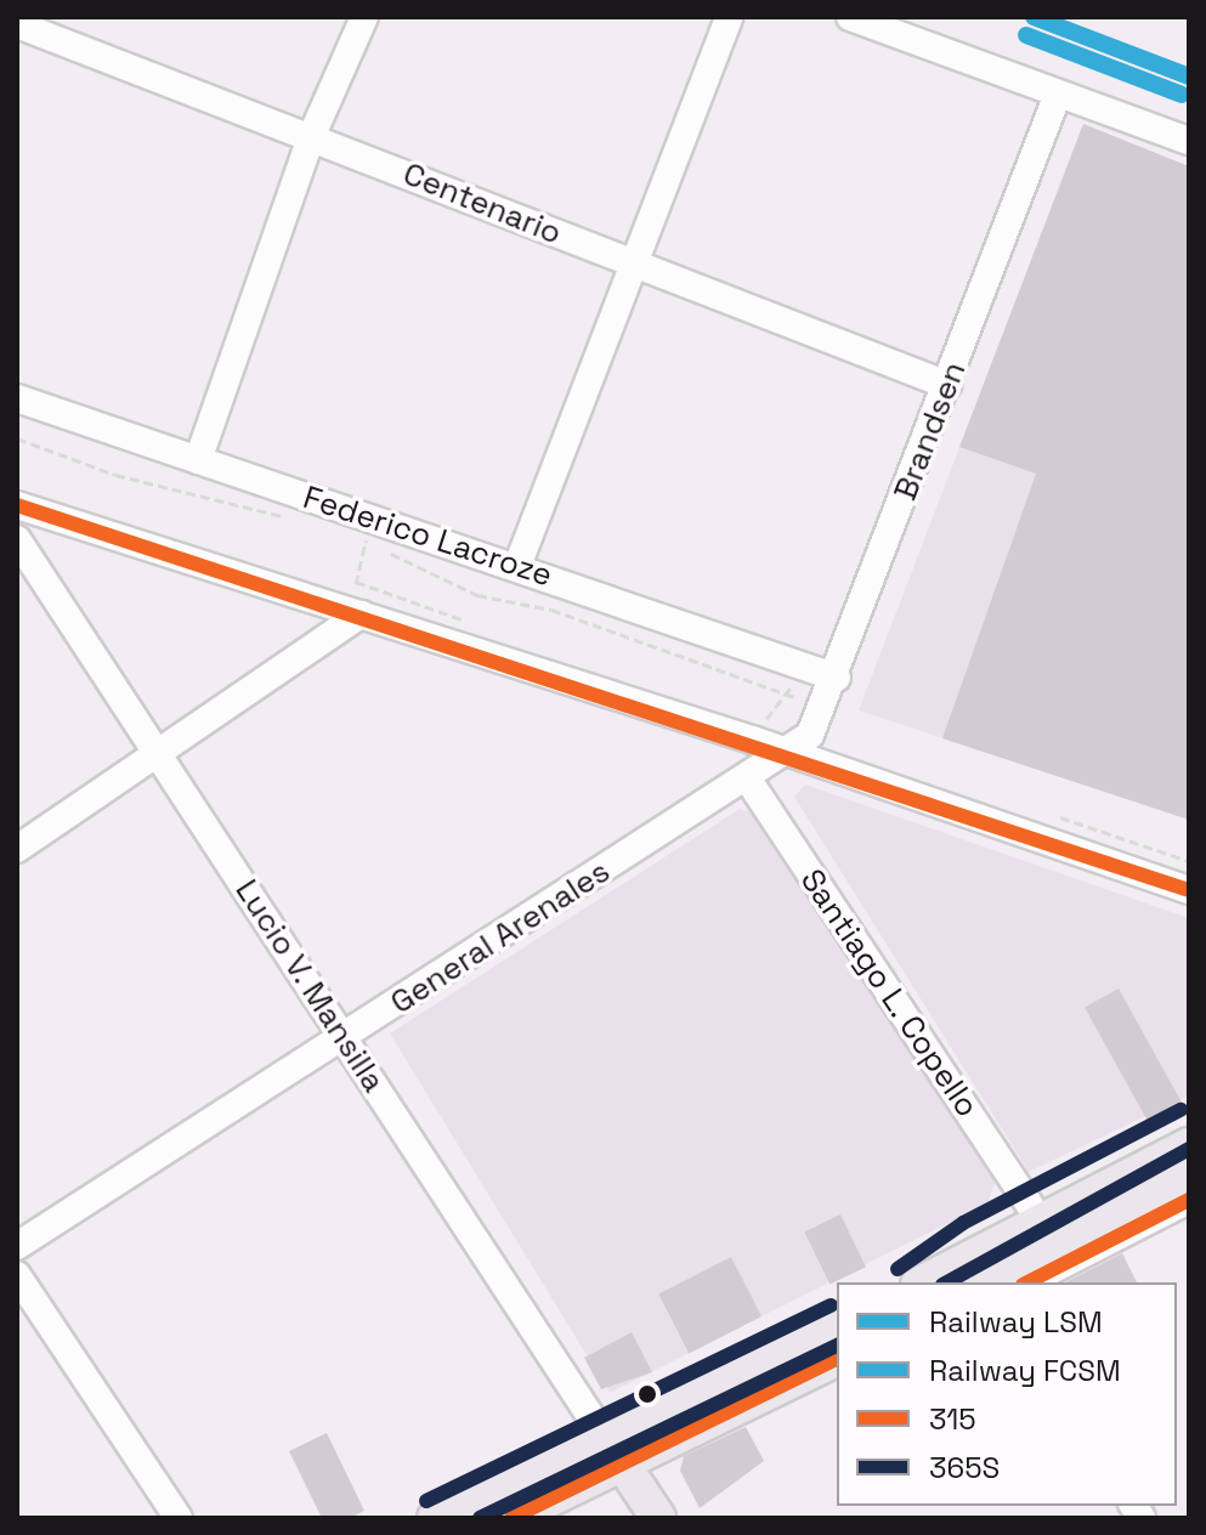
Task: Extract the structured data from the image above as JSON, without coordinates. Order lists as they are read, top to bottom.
{
  "streets": {
    "street": [
      "Centenario",
      "Brandsen",
      "Federico Lacroze",
      "General Arenales",
      "Lucio V. Mansilla",
      "Santiago L. Copello"
    ]
  },
  "crossings": [
    ["Centenario", "Brandsen"],
    ["Brandsen", "Federico Lacroze"],
    ["Brandsen", "General Arenales"],
    ["General Arenales", "Lucio V. Mansilla"],
    ["General Arenales", "Santiago L. Copello"]
  ],
  "lines": [
    "rail line LSM",
    "rail line FCSM",
    "transit line 315",
    "transit line 365S"
  ],
  "legend": [
    "Railway LSM",
    "Railway FCSM",
    "315",
    "365S"
  ]
}
